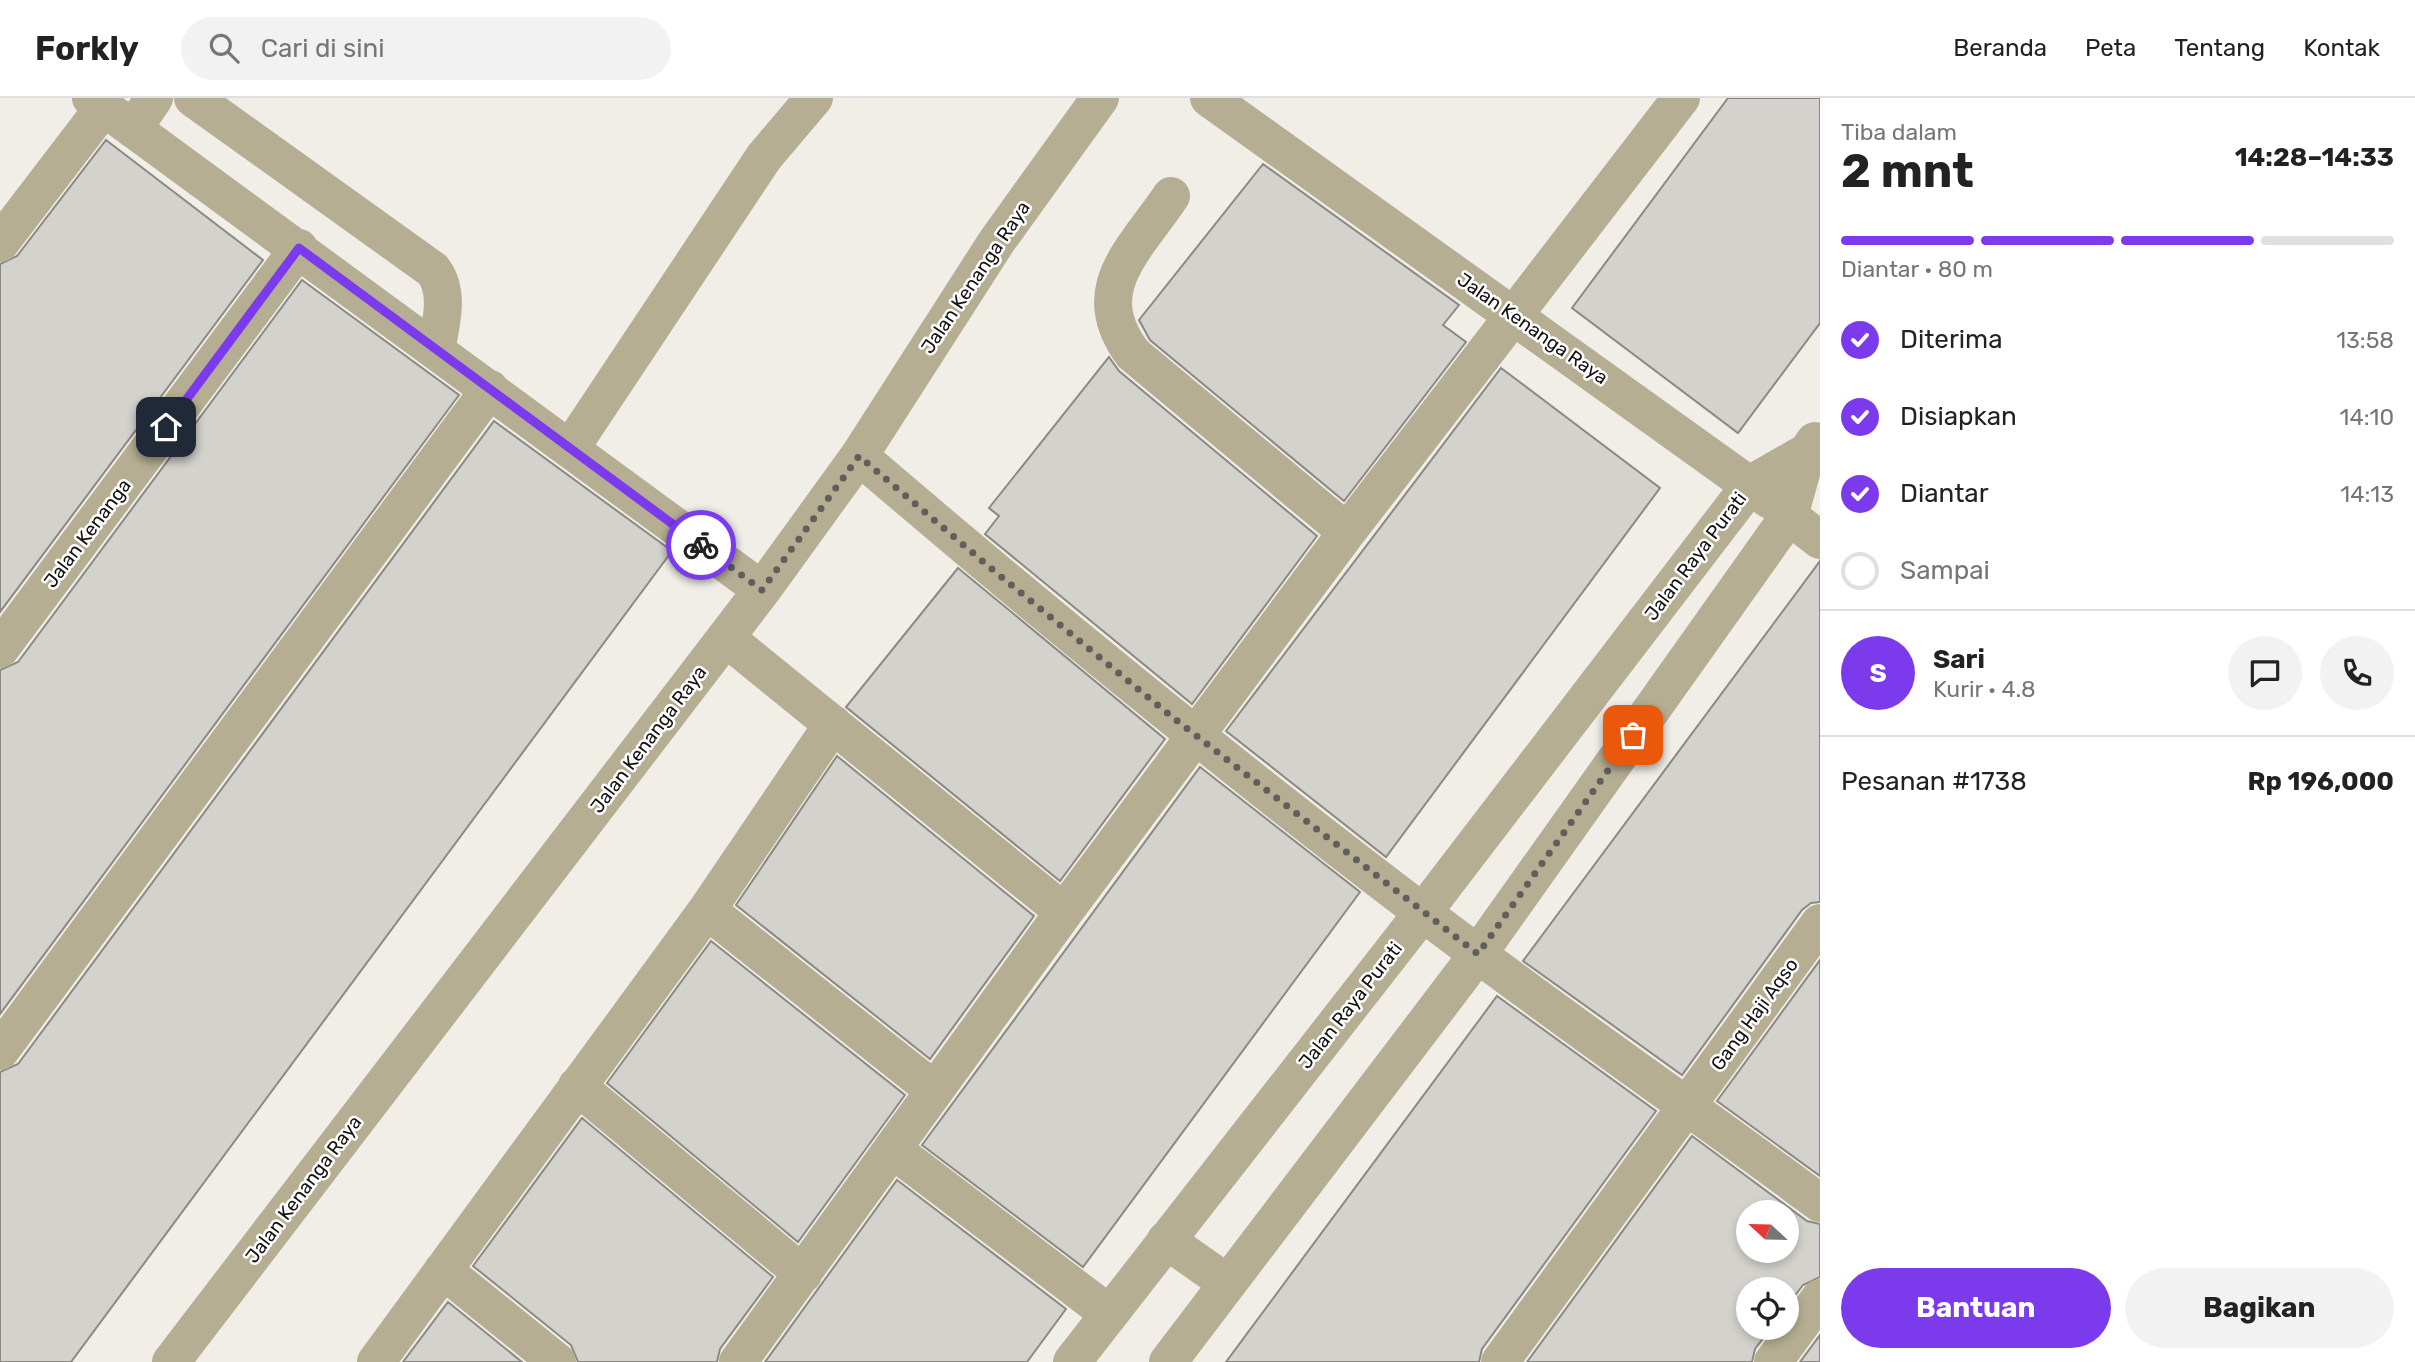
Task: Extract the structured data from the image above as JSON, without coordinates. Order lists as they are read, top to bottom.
{
  "streets": {
    "street": [
      "Jalan Kenanga Raya",
      "Jalan Kenanga",
      "Jalan Raya Purati",
      "Gang Haji Aqso"
    ]
  },
  "crossings": [
    ["Jalan Kenanga Raya", "Jalan Raya Purati"]
  ],
  "north": "left",
  "page": {
    "header": "Forkly",
    "search": "Cari di sini",
    "nav": [
      "Beranda",
      "Peta",
      "Tentang",
      "Kontak"
    ],
    "heading": ["2 mnt", "Tiba dalam", "14:28–14:33"],
    "panel": [
      "Sari",
      "Kurir · 4.8",
      "Pesanan #1738",
      "Rp 196,000"
    ],
    "bar": "Diantar · 80 m",
    "list": [
      ["Diterima", "13:58"],
      ["Disiapkan", "14:10"],
      ["Diantar", "14:13"],
      "Sampai"
    ],
    "round": "S",
    "buttons": ["Bantuan", "Bagikan"]
  }
}
